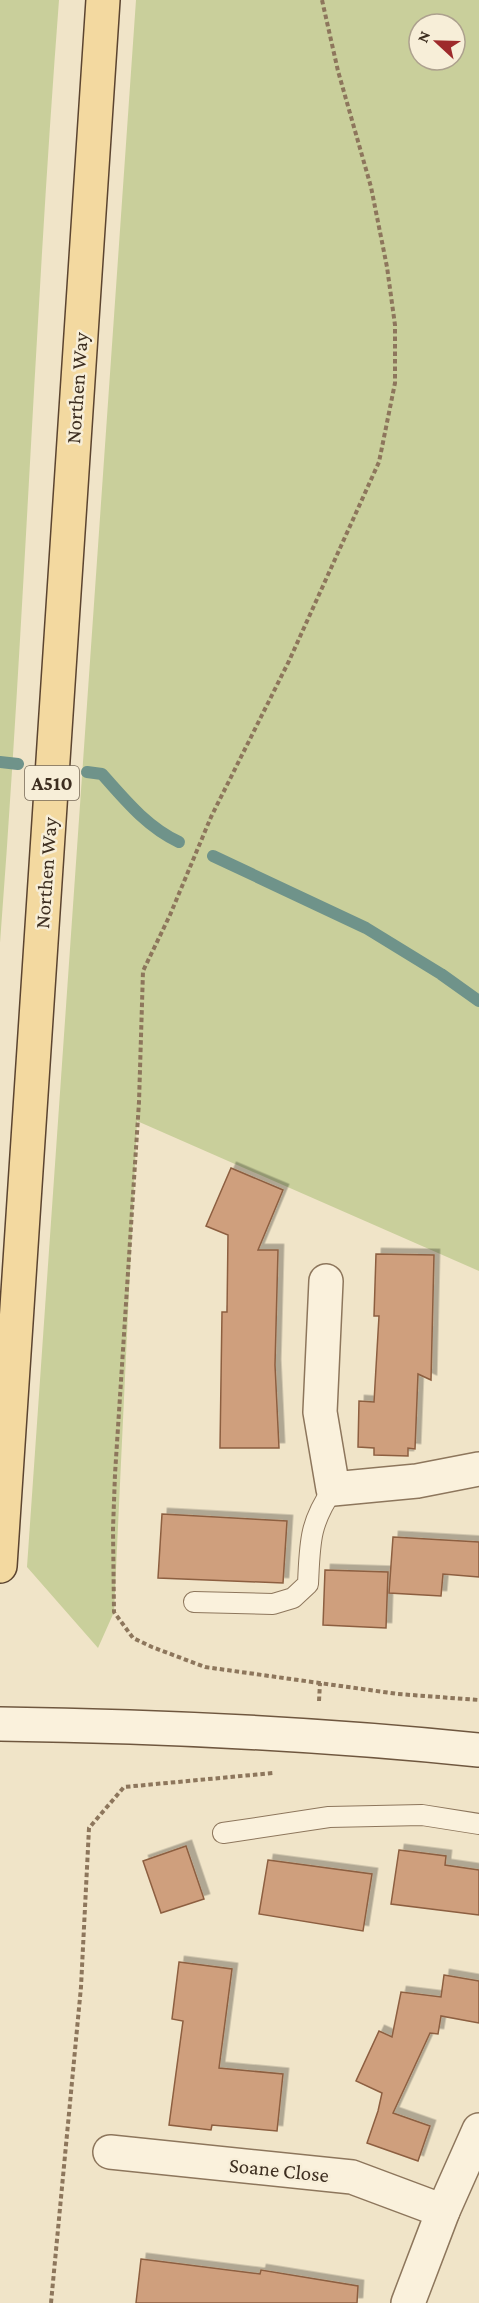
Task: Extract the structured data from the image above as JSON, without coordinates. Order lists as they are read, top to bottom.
{
  "streets": {
    "main road": ["Northen Way", "A510"],
    "street": ["Soane Close"]
  },
  "north": "left"
}
